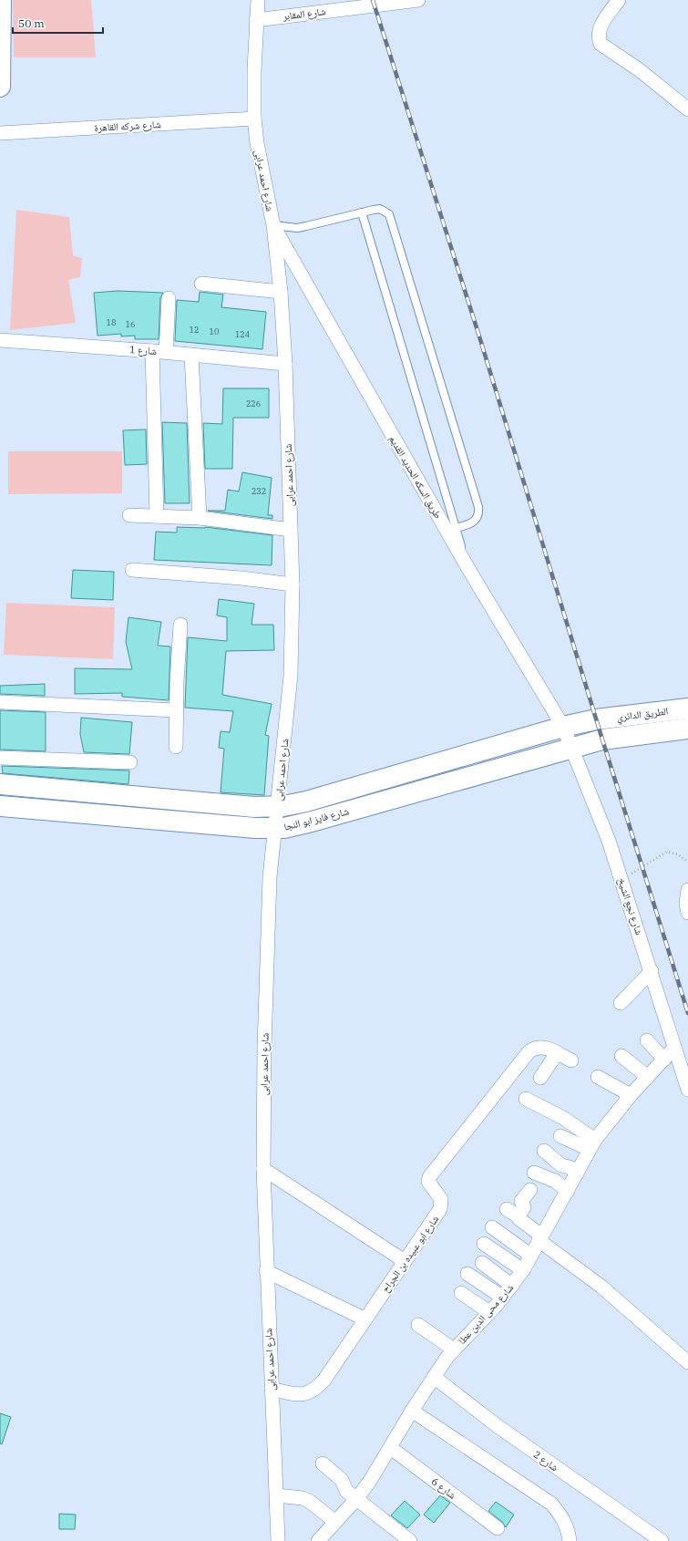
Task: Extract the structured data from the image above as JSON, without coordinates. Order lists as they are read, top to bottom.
{
  "streets": {
    "main road": ["الطريق الدائري", "شارع فايز ابو النجا"],
    "street": [
      "شارع المقابر",
      "شارع شركه القاهرة",
      "شارع احمد عرابى",
      "شارع 1",
      "طريق السكه الحديد القديم",
      "شارع نجع الشيخ",
      "شارع ابو عبيده بن الجراح",
      "شارع محى الدين عطا",
      "شارع 2",
      "شارع 6"
    ]
  },
  "crossings": [
    ["شارع المقابر", "شارع احمد عرابى"],
    ["شارع شركه القاهرة", "شارع احمد عرابى"],
    ["شارع احمد عرابى", "شارع 1"],
    ["شارع احمد عرابى", "طريق السكه الحديد القديم"],
    ["شارع احمد عرابى", "شارع فايز ابو النجا"],
    ["شارع احمد عرابى", "شارع ابو عبيده بن الجراح"],
    ["طريق السكه الحديد القديم", "شارع فايز ابو النجا"],
    ["طريق السكه الحديد القديم", "شارع نجع الشيخ"],
    ["الطريق الدائري", "شارع فايز ابو النجا"],
    ["شارع فايز ابو النجا", "شارع نجع الشيخ"],
    ["شارع نجع الشيخ", "شارع محى الدين عطا"],
    ["شارع محى الدين عطا", "شارع 2"],
    ["شارع محى الدين عطا", "شارع 6"]
  ],
  "house_numbers": [
    "18",
    "16",
    "12",
    "10",
    "124",
    "226",
    "232"
  ],
  "scale_bar": "50 m"
}
